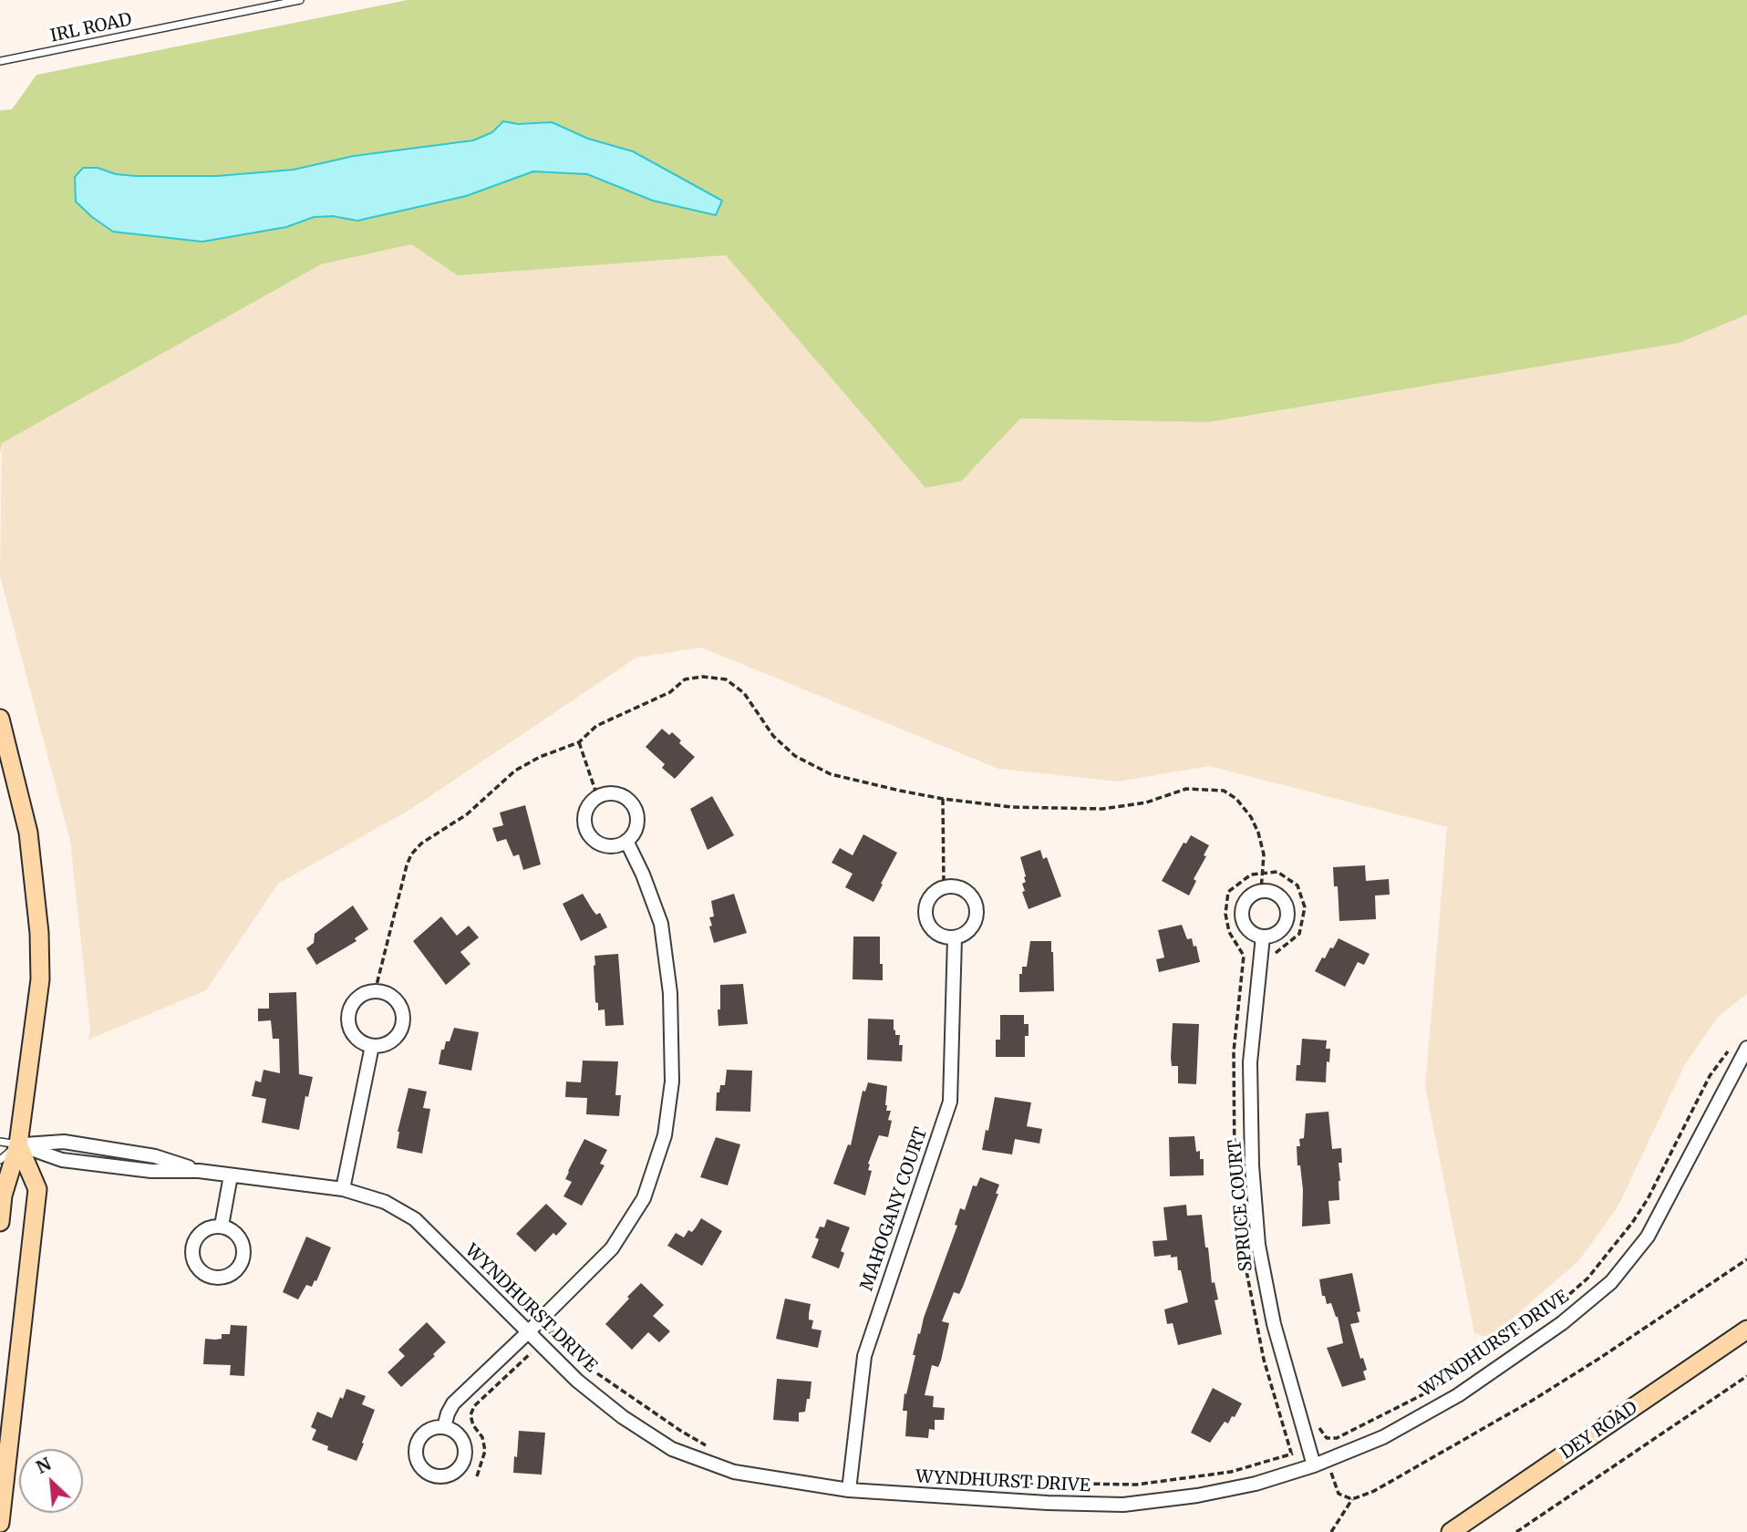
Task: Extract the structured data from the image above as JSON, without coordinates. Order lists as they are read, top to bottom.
{
  "streets": {
    "street": [
      "SPRUCE COURT",
      "MAHOGANY COURT",
      "WYNDHURST DRIVE",
      "DEY ROAD"
    ],
    "lane": ["IRL ROAD"]
  },
  "crossings": [
    ["SPRUCE COURT", "WYNDHURST DRIVE"],
    ["MAHOGANY COURT", "WYNDHURST DRIVE"]
  ],
  "north": "top left"
}
